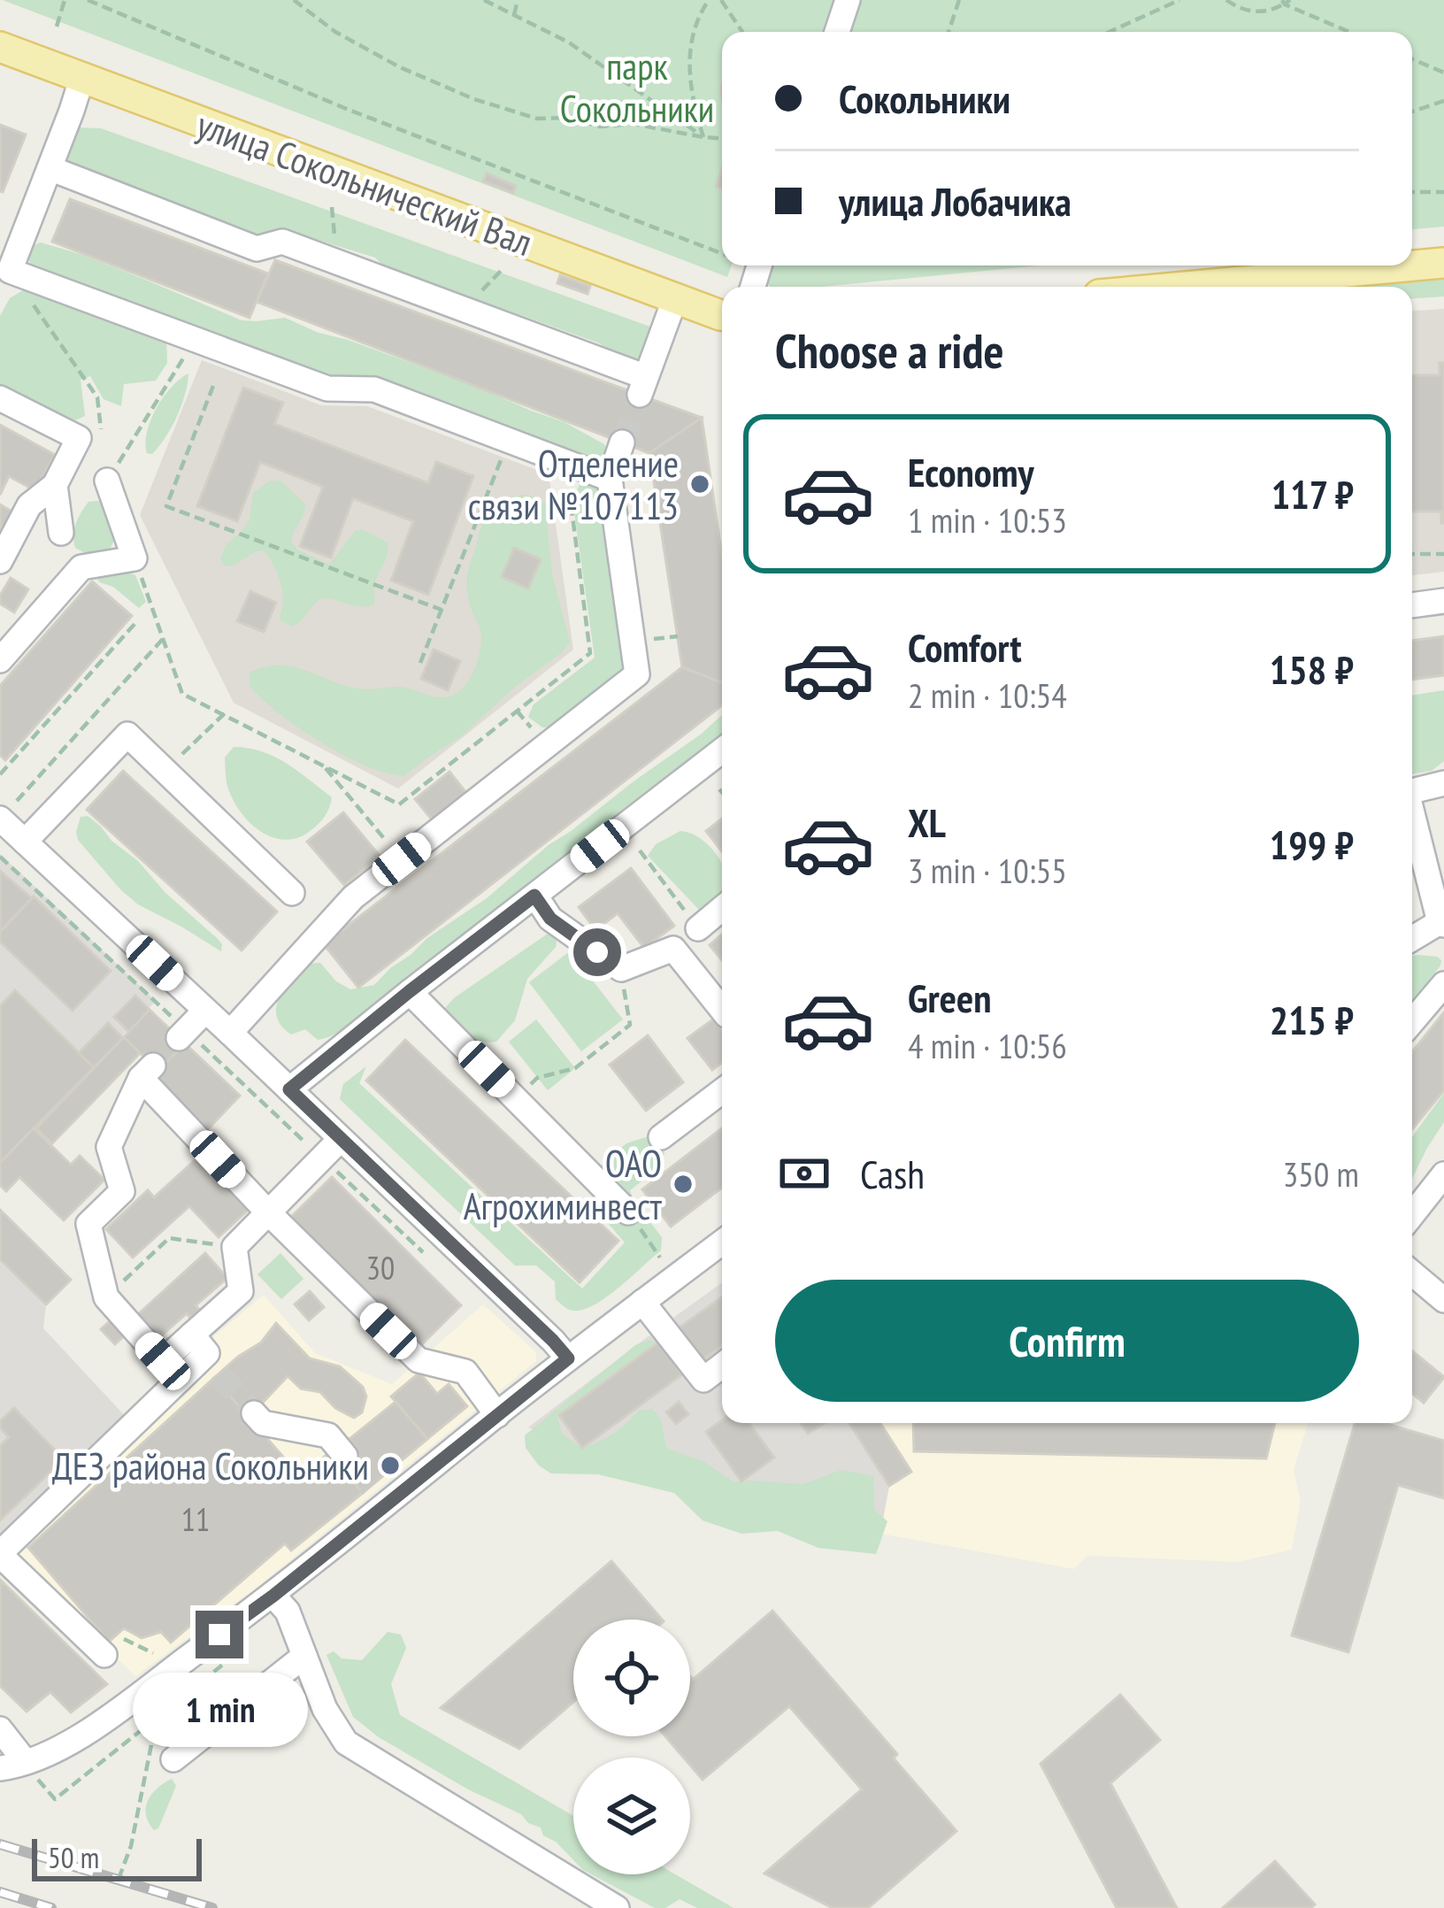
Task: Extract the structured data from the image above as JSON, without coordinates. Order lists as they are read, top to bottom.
{
  "streets": {
    "main road": ["улица Сокольнический Вал"]
  },
  "parks": ["парк Сокольники"],
  "places": ["Отделение связи №107113", "ОАО Агрохиминвест", "ДЕЗ района Сокольники"],
  "house_numbers": ["30", "11"],
  "scale_bar": "50 m",
  "page": {
    "banner": ["Сокольники", "улица Лобачика"],
    "heading": "Choose a ride",
    "list": [
      {
        "name": "Economy",
        "note": "1 min · 10:53",
        "value": "117 ₽"
      },
      {
        "name": "Comfort",
        "note": "2 min · 10:54",
        "value": "158 ₽"
      },
      {
        "name": "XL",
        "note": "3 min · 10:55",
        "value": "199 ₽"
      },
      {
        "name": "Green",
        "note": "4 min · 10:56",
        "value": "215 ₽"
      }
    ],
    "pay": ["Cash", "350 m"],
    "buttons": "Confirm",
    "bubble": "1 min",
    "scale": "50 m"
  }
}
